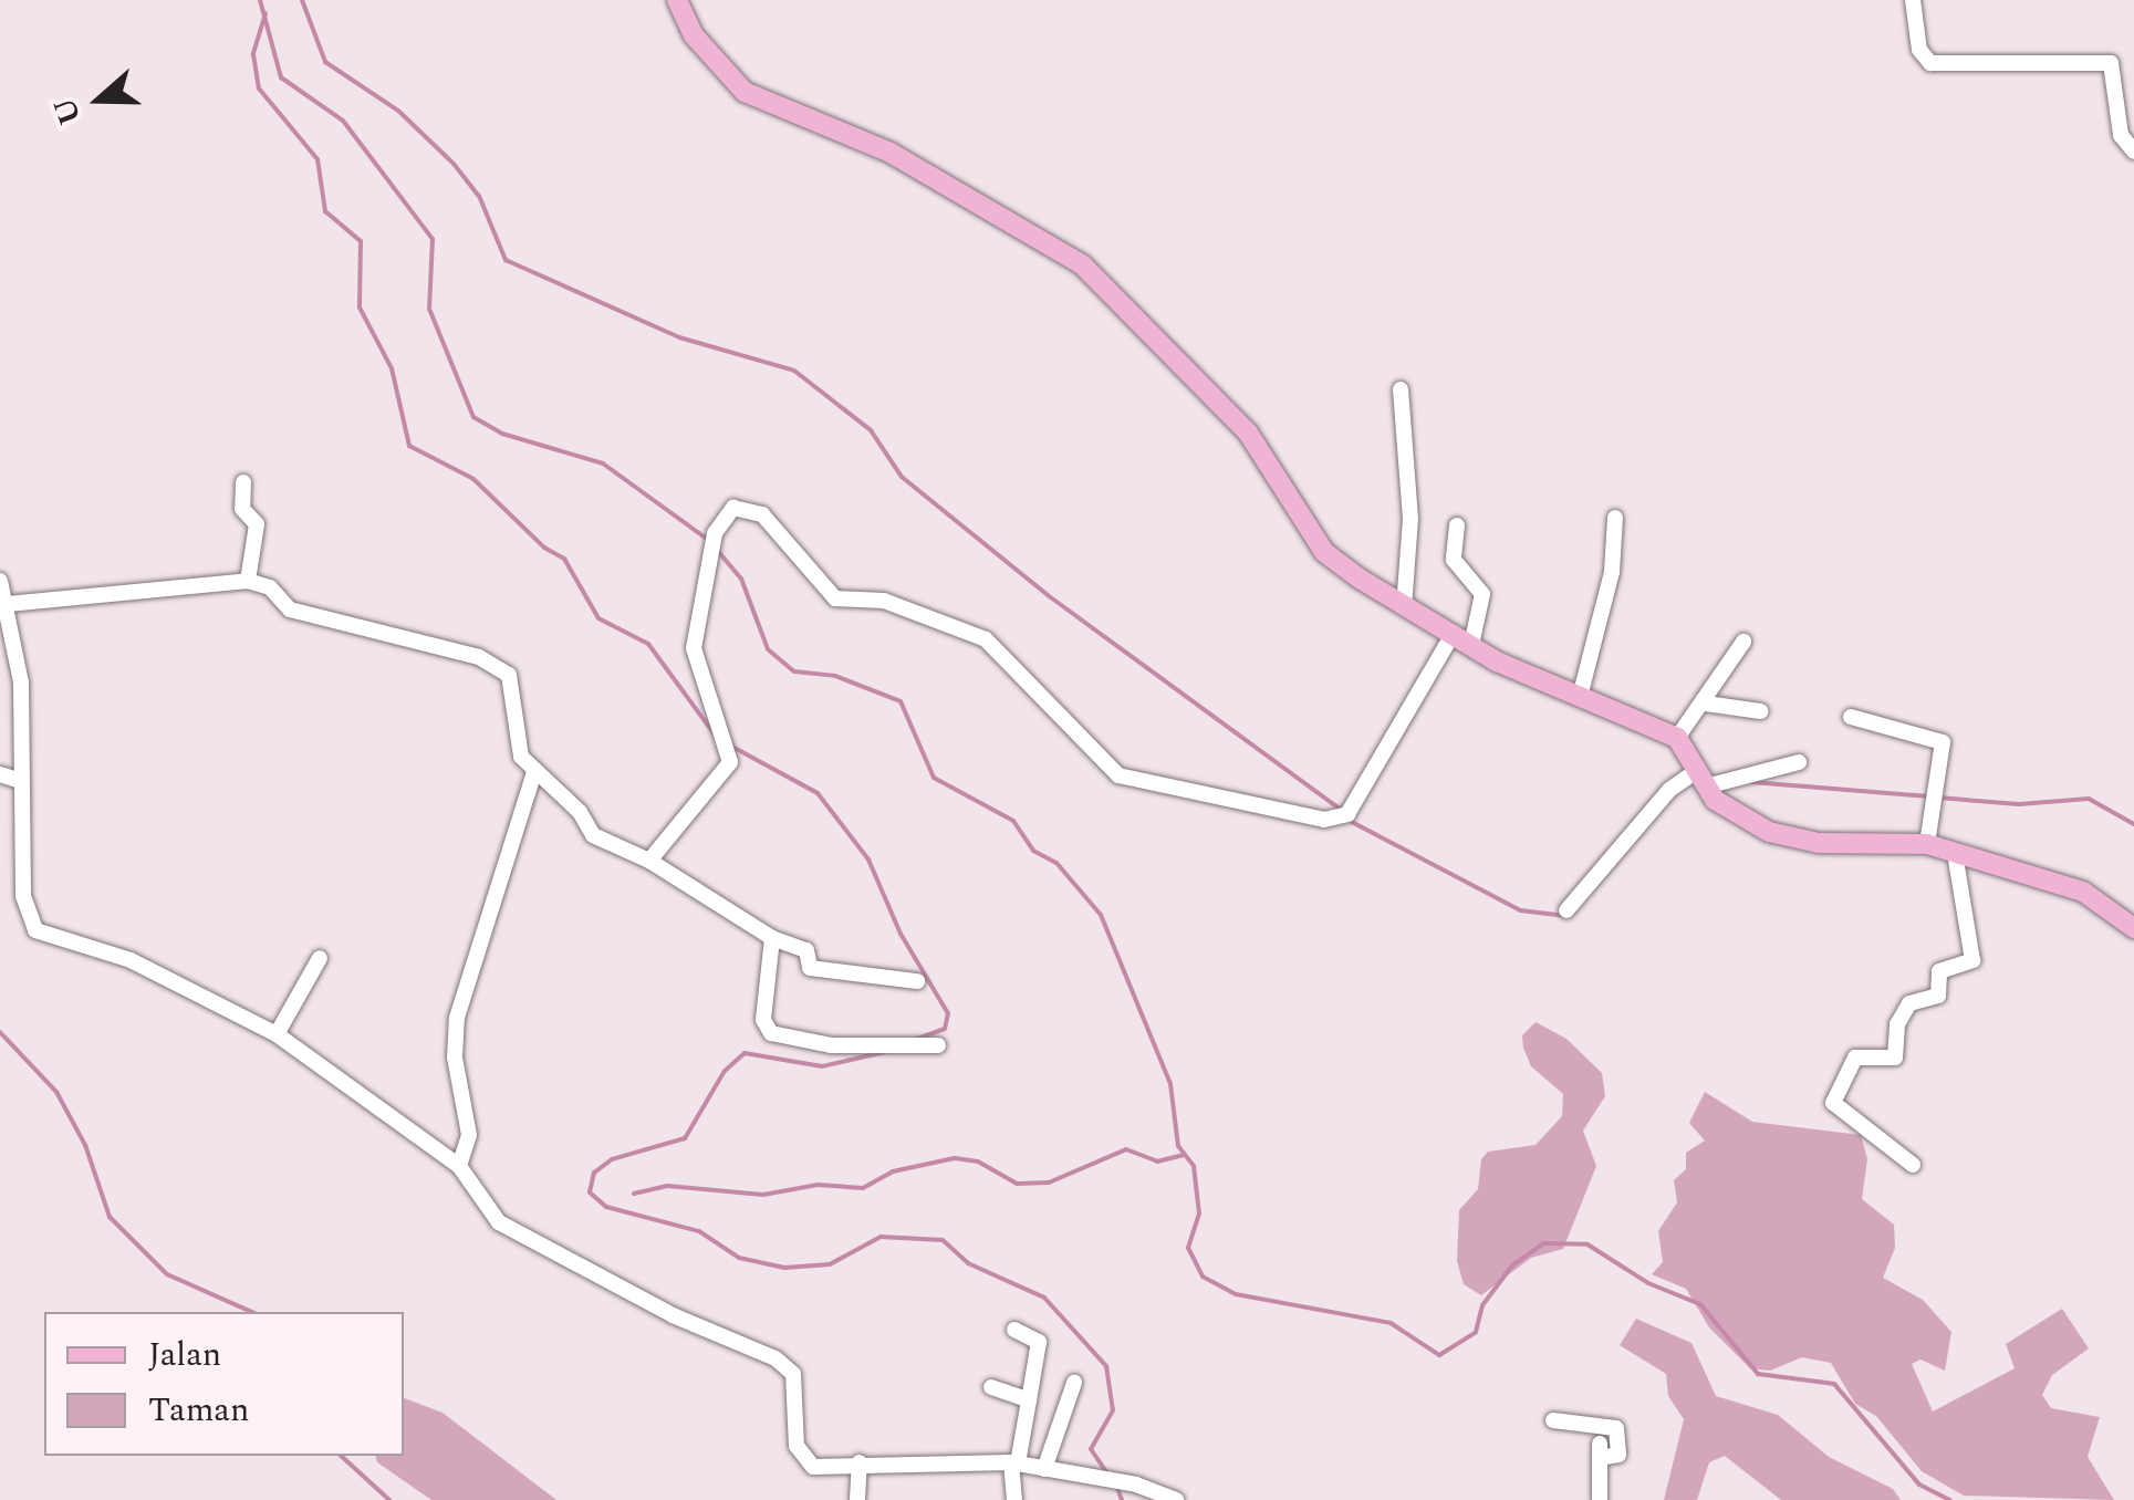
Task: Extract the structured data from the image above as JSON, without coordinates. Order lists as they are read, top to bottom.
{
  "legend": ["Jalan", "Taman"],
  "north": "left"
}
